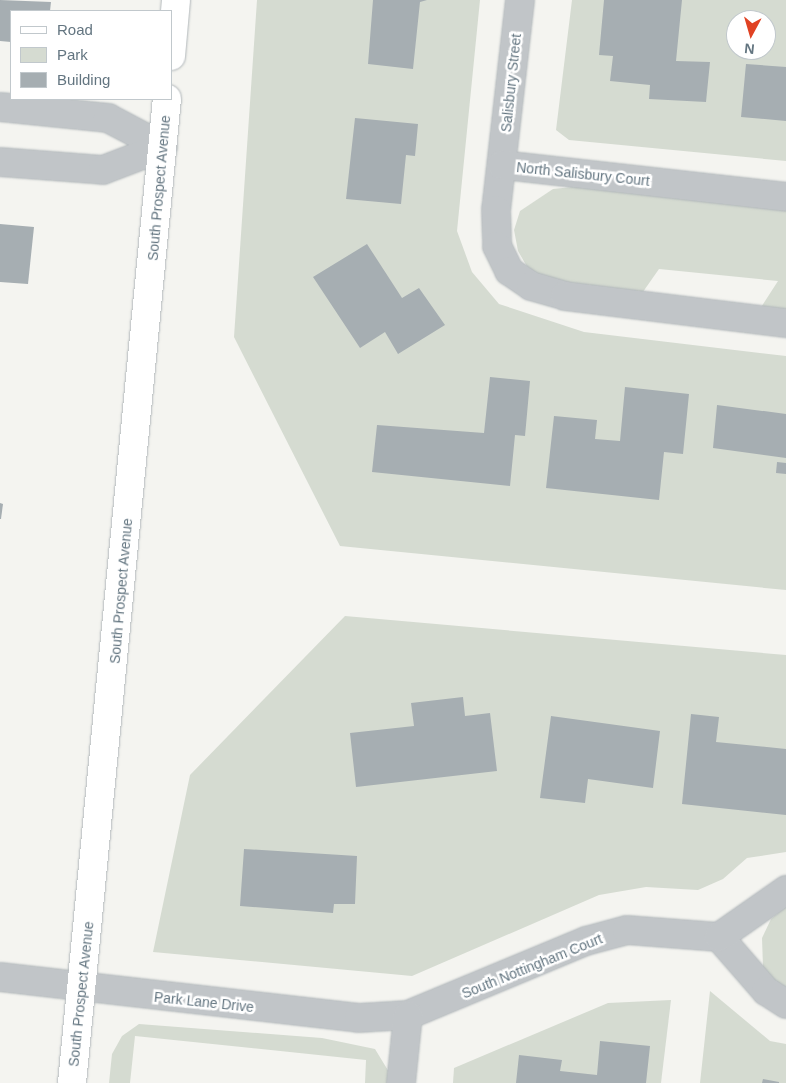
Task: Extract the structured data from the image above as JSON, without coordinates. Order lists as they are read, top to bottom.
{
  "streets": {
    "main road": ["South Prospect Avenue"],
    "street": [
      "Salisbury Street",
      "North Salisbury Court",
      "South Nottingham Court",
      "Park Lane Drive"
    ]
  },
  "crossings": [
    ["Salisbury Street", "North Salisbury Court"],
    ["South Prospect Avenue", "Park Lane Drive"],
    ["South Nottingham Court", "Park Lane Drive"]
  ],
  "legend": ["Road", "Park", "Building"],
  "north": "bottom"
}
